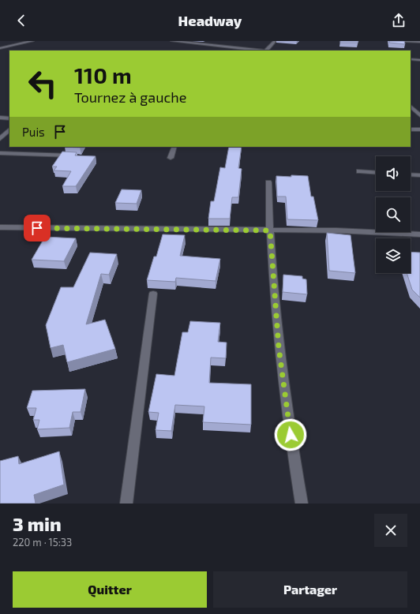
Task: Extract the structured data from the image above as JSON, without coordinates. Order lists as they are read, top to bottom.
{
  "page": {
    "header": "Headway",
    "turn": ["110 m", "Tournez à gauche"],
    "then": "Puis",
    "heading": ["3 min", "220 m · 15:33"],
    "buttons": ["Quitter", "Partager"]
  }
}
